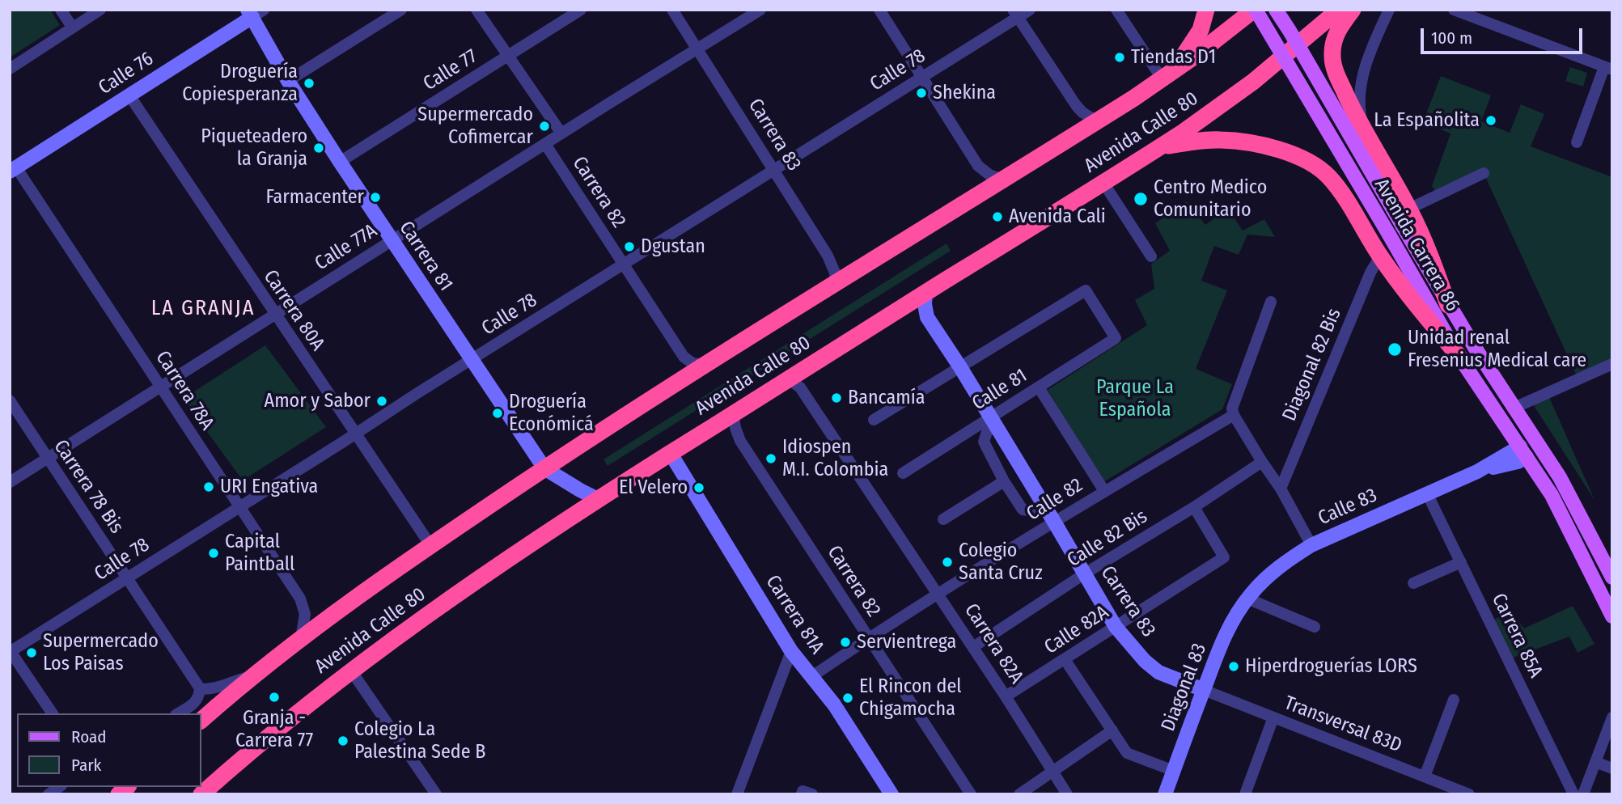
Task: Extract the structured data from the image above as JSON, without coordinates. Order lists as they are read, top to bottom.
{
  "streets": {
    "highway": ["Avenida Calle 80"],
    "main road": ["Avenida Carrera 86"],
    "street": [
      "Calle 77",
      "Calle 78",
      "Calle 76",
      "Carrera 83",
      "Carrera 82",
      "Calle 77A",
      "Carrera 81",
      "Carrera 80A",
      "Diagonal 82 Bis",
      "Calle 81",
      "Carrera 78A",
      "Carrera 78 Bis",
      "Calle 82",
      "Calle 83",
      "Calle 82 Bis",
      "Carrera 81A",
      "Calle 82A",
      "Carrera 85A",
      "Carrera 82A",
      "Diagonal 83",
      "Transversal 83D"
    ]
  },
  "crossings": [
    ["Calle 77", "Carrera 81"],
    ["Calle 78", "Carrera 83"],
    ["Calle 78", "Carrera 82"],
    ["Calle 78", "Carrera 81"],
    ["Calle 78", "Carrera 80A"],
    ["Calle 78", "Carrera 78A"],
    ["Calle 78", "Carrera 78 Bis"],
    ["Calle 76", "Carrera 81"],
    ["Calle 76", "Carrera 80A"],
    ["Calle 76", "Carrera 78A"],
    ["Avenida Calle 80", "Carrera 83"],
    ["Avenida Calle 80", "Carrera 82"],
    ["Avenida Calle 80", "Avenida Carrera 86"],
    ["Avenida Calle 80", "Carrera 81"],
    ["Avenida Calle 80", "Carrera 80A"],
    ["Avenida Calle 80", "Carrera 78A"],
    ["Avenida Calle 80", "Carrera 81A"],
    ["Avenida Calle 80", "Carrera 82A"],
    ["Carrera 83", "Calle 77A"],
    ["Carrera 83", "Calle 81"],
    ["Carrera 83", "Calle 82"],
    ["Carrera 83", "Calle 82 Bis"],
    ["Carrera 83", "Calle 82A"],
    ["Carrera 83", "Diagonal 83"],
    ["Carrera 83", "Transversal 83D"],
    ["Carrera 82", "Calle 77A"],
    ["Carrera 82", "Calle 82"],
    ["Avenida Carrera 86", "Calle 83"],
    ["Calle 77A", "Carrera 81"],
    ["Calle 77A", "Carrera 80A"],
    ["Calle 77A", "Carrera 78A"],
    ["Calle 77A", "Carrera 78 Bis"],
    ["Calle 82", "Carrera 81A"],
    ["Calle 82", "Carrera 82A"],
    ["Calle 83", "Carrera 85A"],
    ["Calle 83", "Diagonal 83"],
    ["Calle 82 Bis", "Calle 82A"],
    ["Calle 82 Bis", "Carrera 82A"],
    ["Calle 82A", "Carrera 82A"],
    ["Diagonal 83", "Transversal 83D"]
  ],
  "districts": ["LA GRANJA"],
  "parks": ["Parque La Española"],
  "places": [
    "Tiendas D1",
    "Droguería Copiesperanza",
    "Shekina",
    "La Españolita",
    "Supermercado Cofimercar",
    "Piqueteadero la Granja",
    "Farmacenter",
    "Centro Medico Comunitario",
    "Avenida Cali",
    "Dgustan",
    "Unidad renal Fresenius Medical care",
    "Bancamía",
    "Amor y Sabor",
    "Droguería Económicá",
    "Idiospen M.I. Colombia",
    "URI Engativa",
    "El Velero",
    "Capital Paintball",
    "Colegio Santa Cruz",
    "Servientrega",
    "Supermercado Los Paisas",
    "Hiperdroguerías LORS",
    "Granja - Carrera 77",
    "El Rincon del Chigamocha",
    "Colegio La Palestina Sede B"
  ],
  "legend": ["Road", "Park"],
  "scale_bar": "100 m"
}
